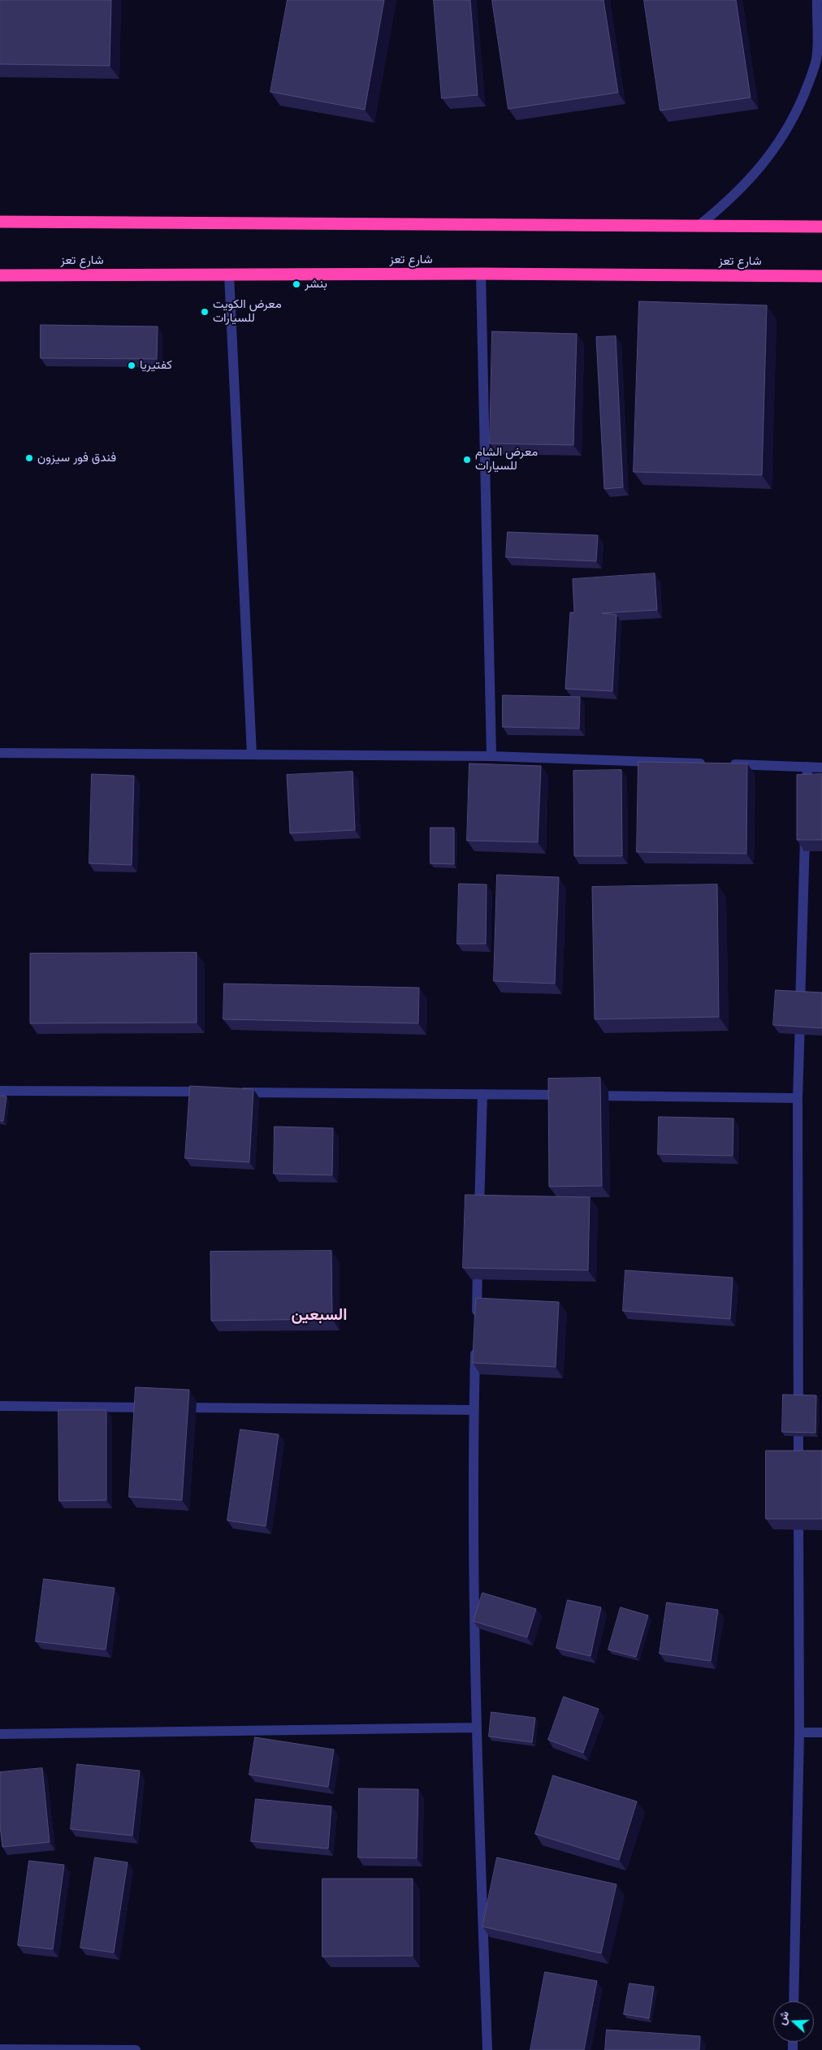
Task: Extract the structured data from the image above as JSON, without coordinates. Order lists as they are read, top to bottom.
{
  "streets": {
    "highway": ["شارع تعز"]
  },
  "districts": ["السبعين"],
  "places": [
    "بنشر",
    "معرض الكويت للسيارات",
    "كفتيريا",
    "فندق فور سيزون",
    "معرض الشام للسيارات"
  ],
  "north": "left"
}
